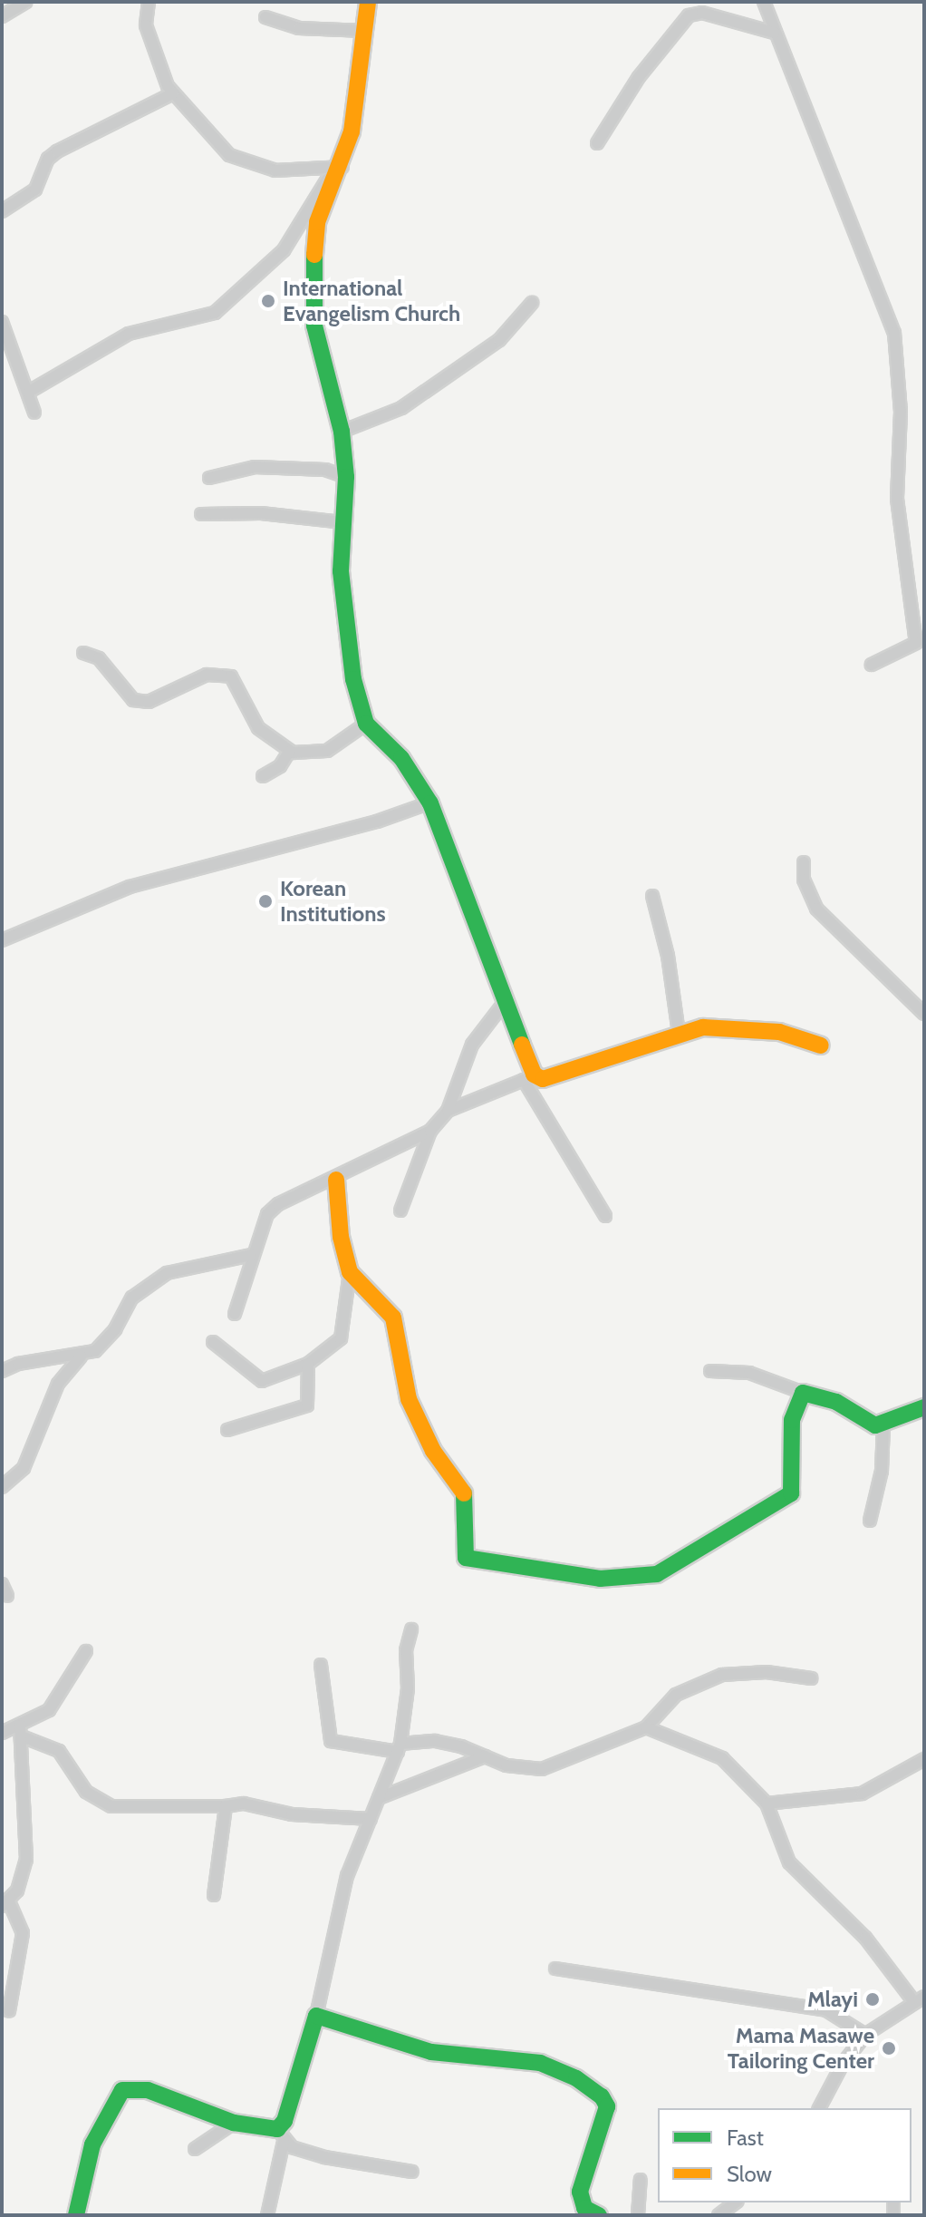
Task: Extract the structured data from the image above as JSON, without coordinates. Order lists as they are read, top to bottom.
{
  "places": [
    "International Evangelism Church",
    "Korean Institutions",
    "Mlayi",
    "Mama Masawe Tailoring Center"
  ],
  "legend": ["Fast", "Slow"]
}
